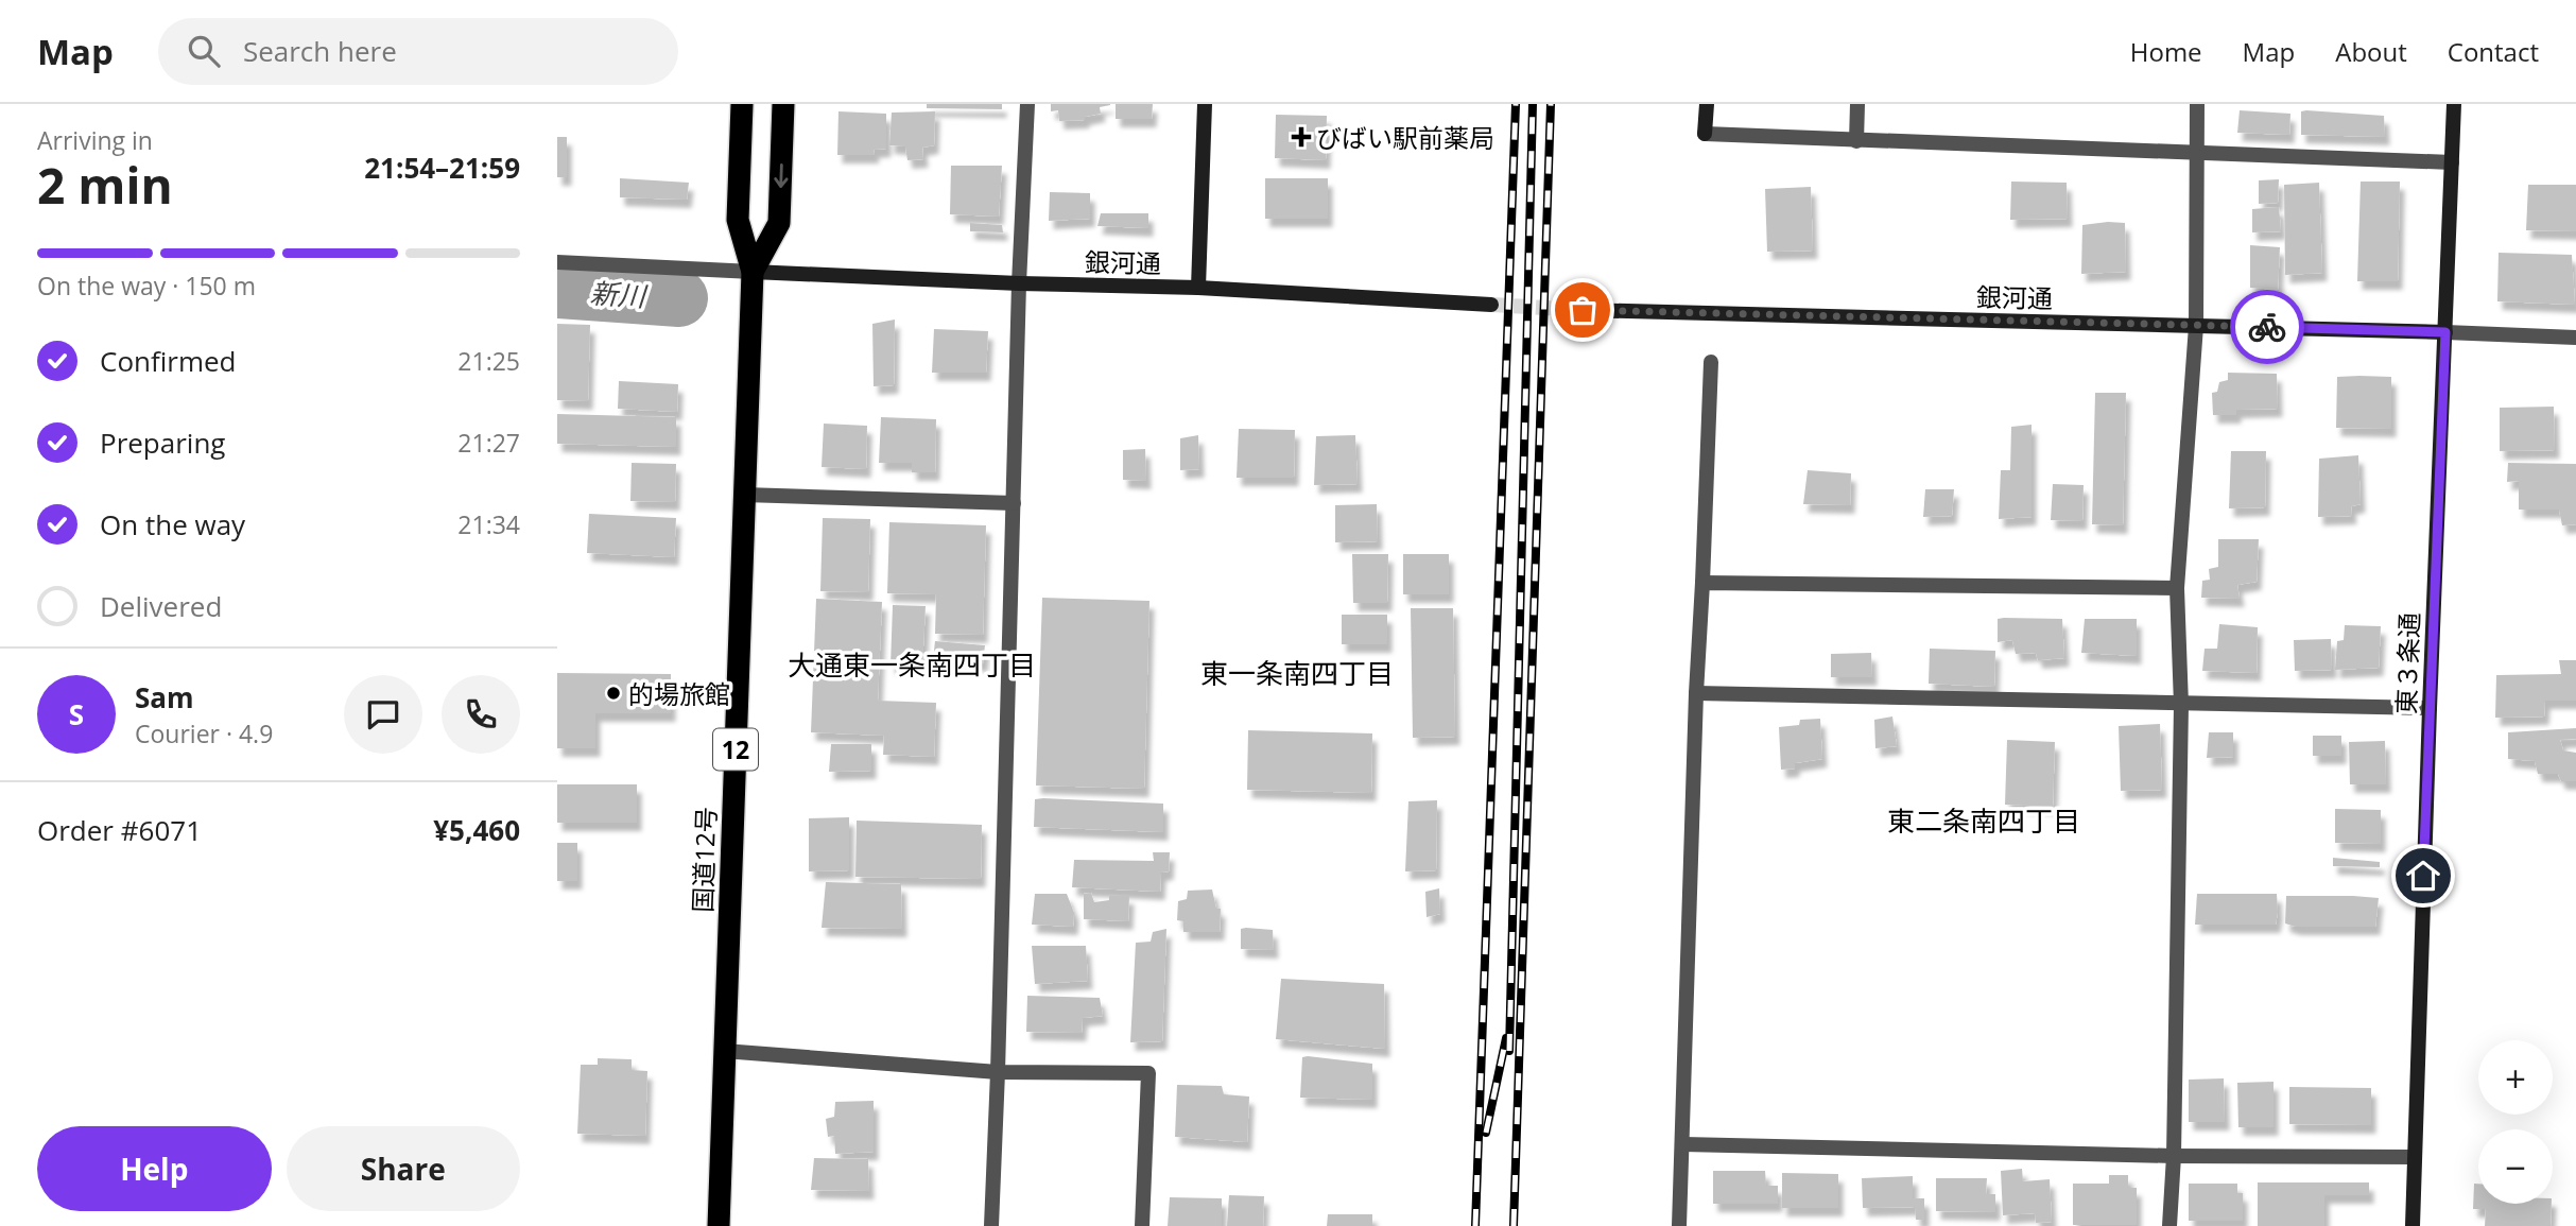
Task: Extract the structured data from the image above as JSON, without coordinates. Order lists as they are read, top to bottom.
{
  "streets": {
    "highway": ["12", "国道12号"],
    "street": ["銀河通", "東３条通"]
  },
  "crossings": [
    ["銀河通", "東３条通"],
    ["銀河通", "国道12号"]
  ],
  "districts": ["大通東一条南四丁目", "東一条南四丁目", "東二条南四丁目"],
  "water": ["新川"],
  "places": {
    "health": ["びばい駅前薬局"],
    "other": ["的場旅館"]
  },
  "page": {
    "header": "Map",
    "search": "Search here",
    "nav": [
      "Home",
      "Map",
      "About",
      "Contact"
    ],
    "heading": ["2 min", "Arriving in", "21:54–21:59"],
    "panel": [
      "Sam",
      "Courier · 4.9",
      "Order #6071",
      "¥5,460"
    ],
    "bar": "On the way · 150 m",
    "list": [
      ["Confirmed", "21:25"],
      ["Preparing", "21:27"],
      ["On the way", "21:34"],
      "Delivered"
    ],
    "round": "S",
    "map_buttons": ["+", "−"],
    "buttons": ["Help", "Share"]
  }
}
